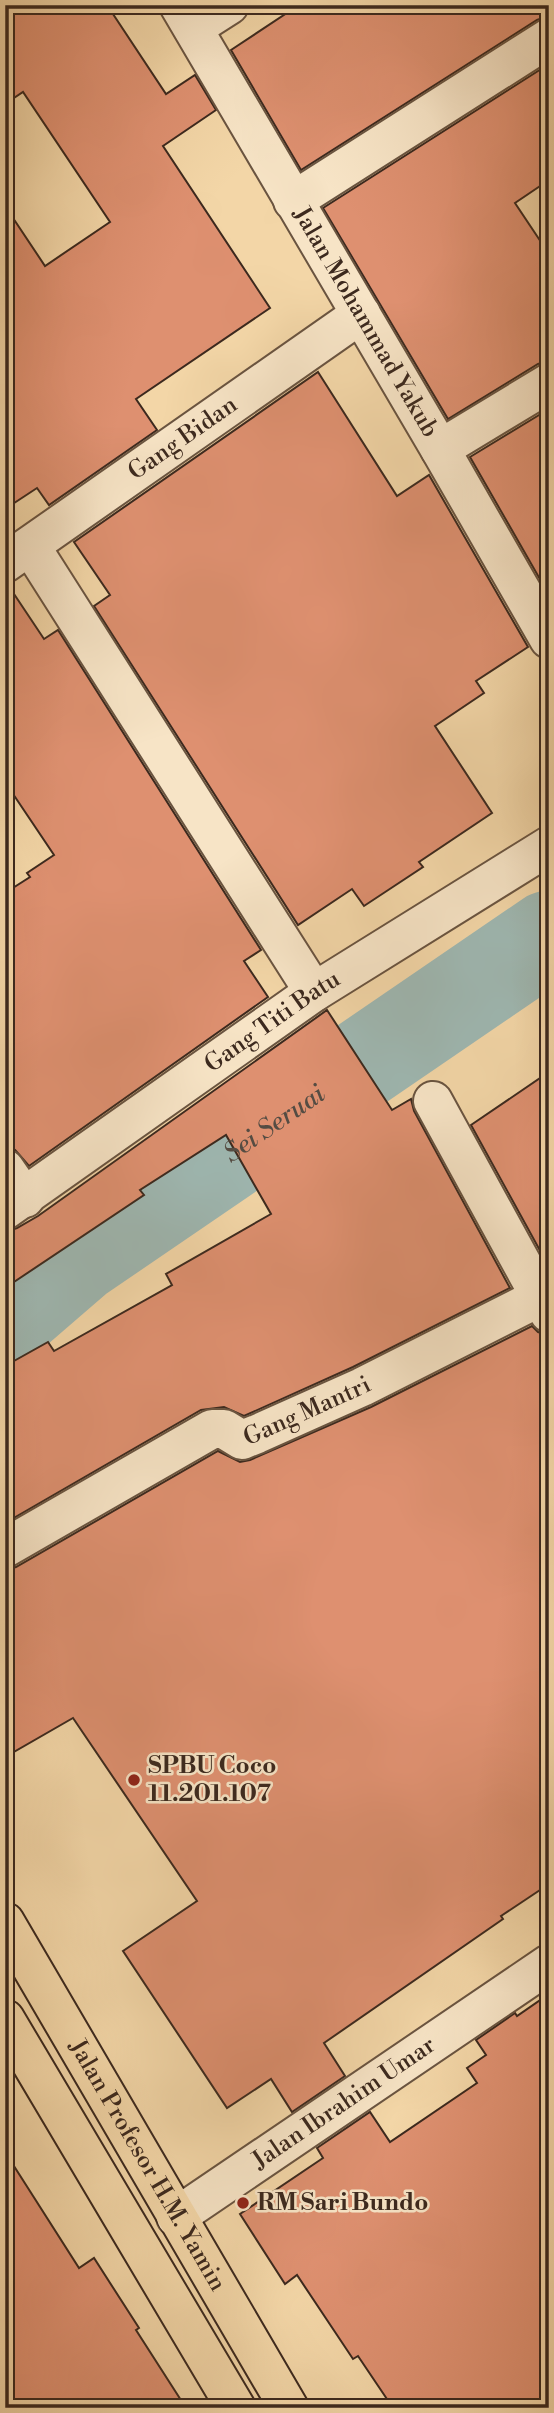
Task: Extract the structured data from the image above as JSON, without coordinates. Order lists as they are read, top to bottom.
{
  "streets": {
    "main road": ["Jalan Profesor H.M. Yamin"],
    "street": [
      "Jalan Mohammad Yakub",
      "Gang Bidan",
      "Gang Titi Batu",
      "Gang Mantri",
      "Jalan Ibrahim Umar"
    ]
  },
  "crossings": [
    ["Jalan Mohammad Yakub", "Gang Bidan"],
    ["Jalan Ibrahim Umar", "Jalan Profesor H.M. Yamin"]
  ],
  "water": ["Sei Seruai"],
  "places": ["SPBU Coco 11.201.107", "RM Sari Bundo"]
}
